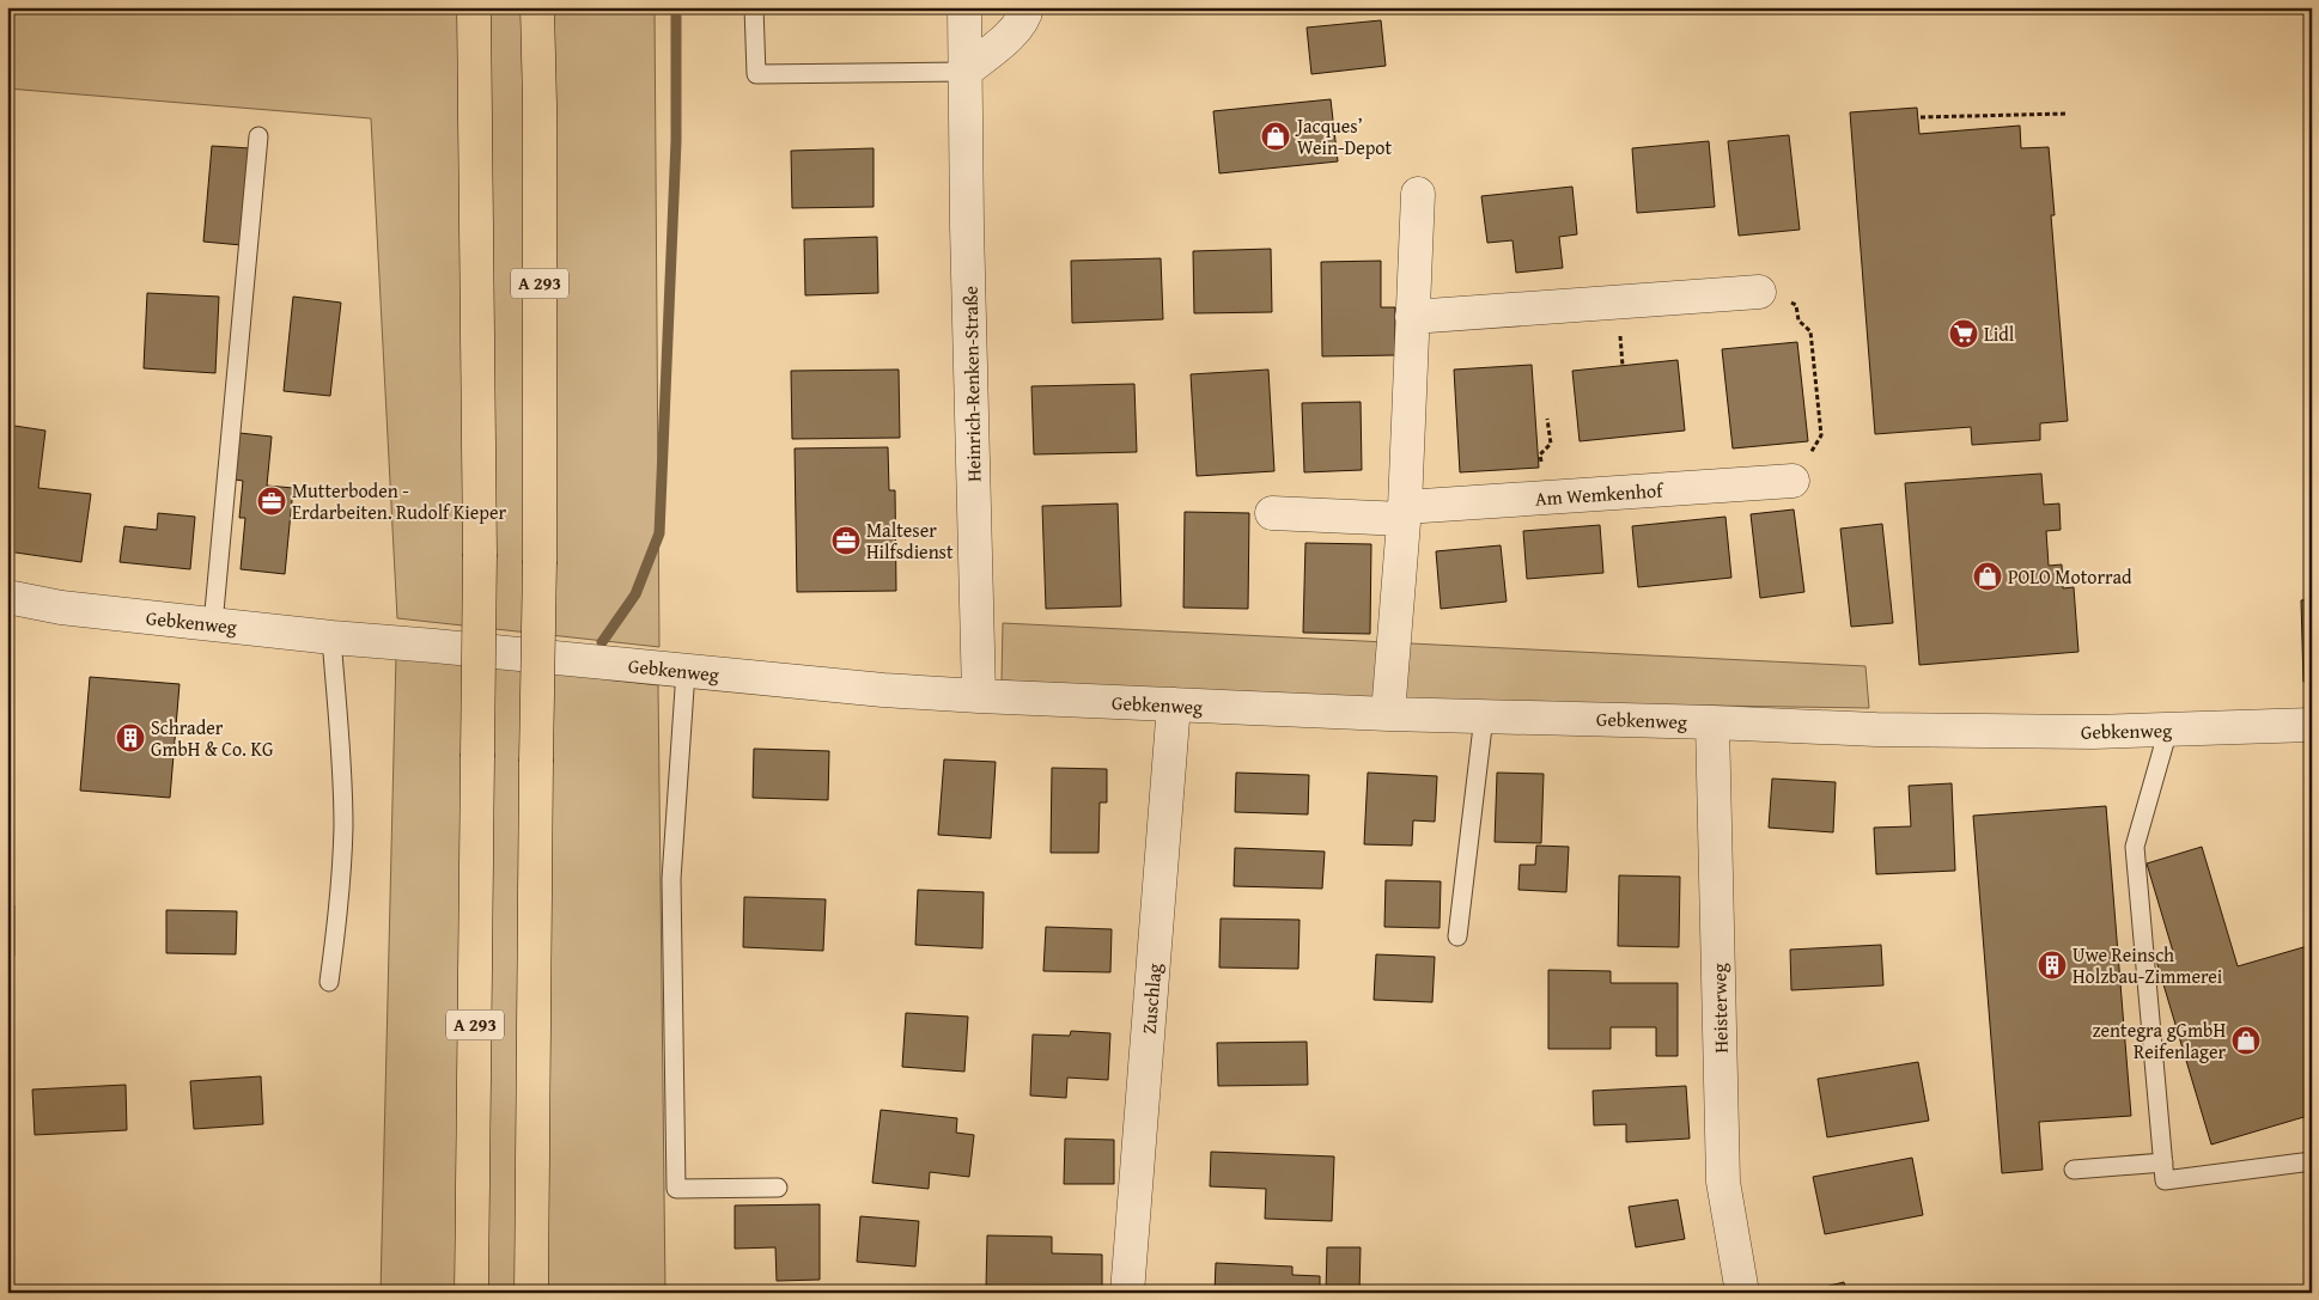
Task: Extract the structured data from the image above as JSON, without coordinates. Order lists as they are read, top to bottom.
{
  "streets": {
    "highway": ["A 293"],
    "street": [
      "Heinrich-Renken-Straße",
      "Am Wemkenhof",
      "Gebkenweg",
      "Zuschlag",
      "Heisterweg"
    ]
  },
  "crossings": [
    ["Heinrich-Renken-Straße", "Gebkenweg"],
    ["Gebkenweg", "Zuschlag"],
    ["Gebkenweg", "Heisterweg"]
  ],
  "places": {
    "shop": ["Jacques’ Wein-Depot", "POLO Motorrad", "zentegra gGmbH Reifenlager"],
    "supermarket": ["Lidl"],
    "office": ["Mutterboden - Erdarbeiten. Rudolf Kieper", "Malteser Hilfsdienst"],
    "building": ["Schrader GmbH & Co. KG", "Uwe Reinsch Holzbau-Zimmerei"]
  }
}
